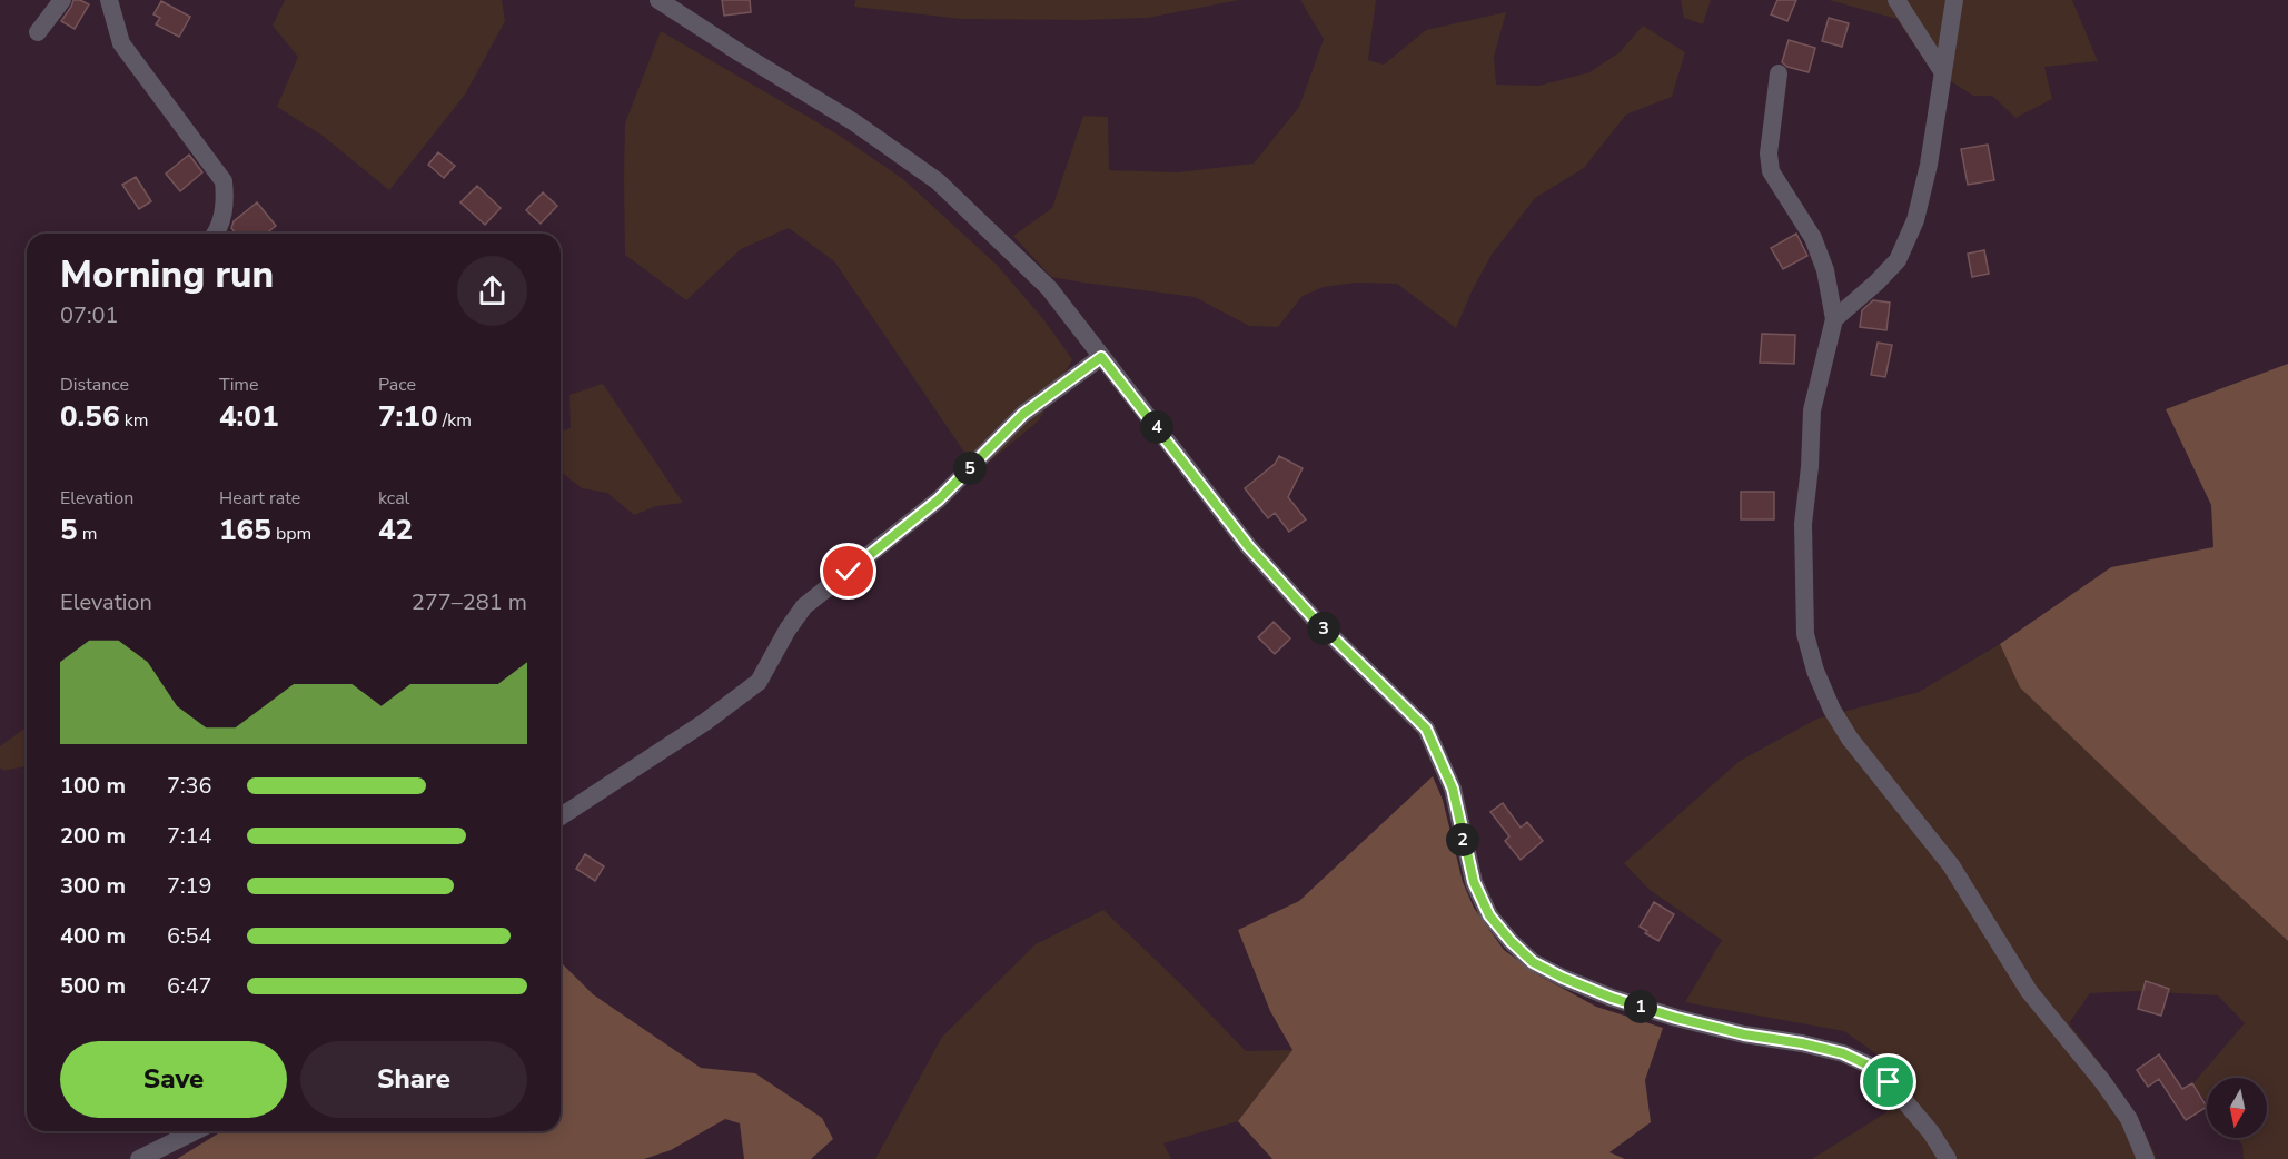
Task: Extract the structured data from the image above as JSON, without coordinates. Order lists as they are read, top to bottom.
{
  "north": "bottom",
  "page": {
    "heading": ["Morning run", "07:01"],
    "stats": [
      ["Distance", "0.56 km"],
      ["Time", "4:01"],
      ["Pace", "7:10 /km"],
      ["Elevation", "5 m"],
      ["Heart rate", "165 bpm"],
      ["kcal", "42"]
    ],
    "pins": [
      "4",
      "5",
      "3",
      "2",
      "1"
    ],
    "chart": ["Elevation", "277–281 m"],
    "list": [
      {
        "name": "100 m",
        "note": "7:36"
      },
      {
        "name": "200 m",
        "note": "7:14"
      },
      {
        "name": "300 m",
        "note": "7:19"
      },
      {
        "name": "400 m",
        "note": "6:54"
      },
      {
        "name": "500 m",
        "note": "6:47"
      }
    ],
    "buttons": ["Save", "Share"]
  }
}
